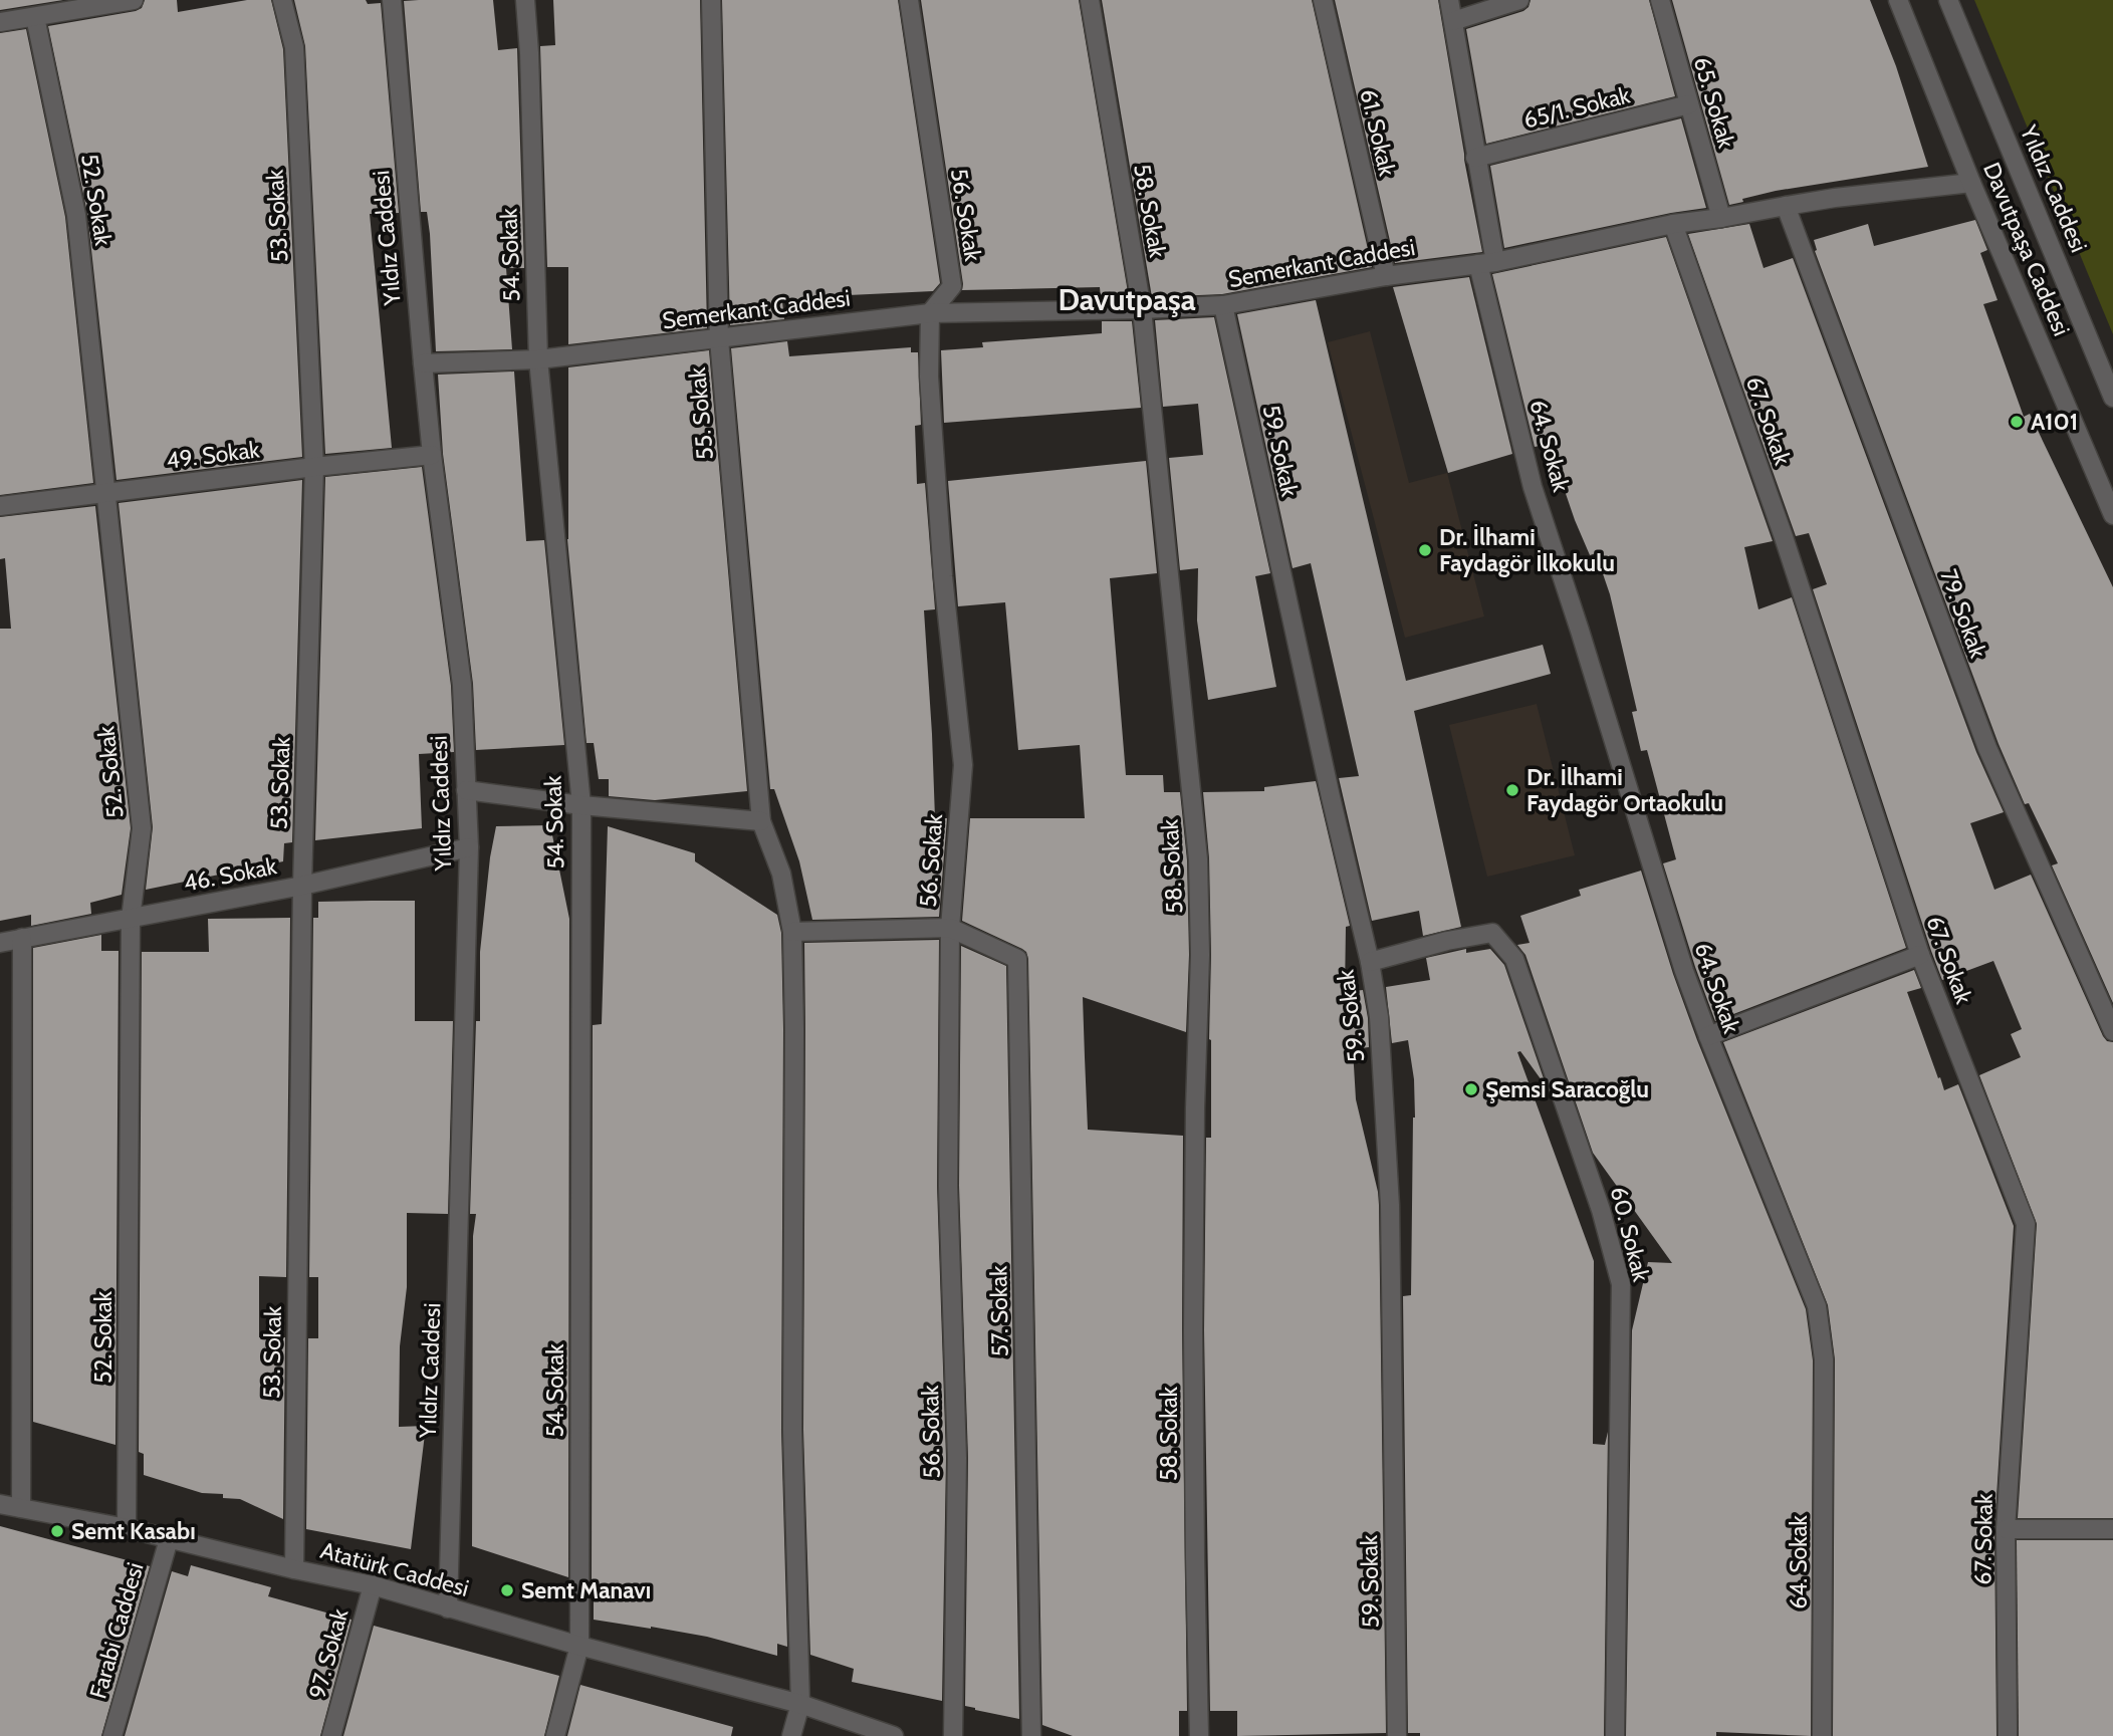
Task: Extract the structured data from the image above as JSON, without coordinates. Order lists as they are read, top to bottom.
{
  "streets": {
    "street": [
      "65. Sokak",
      "65/1. Sokak",
      "61. Sokak",
      "Yıldız Caddesi",
      "52. Sokak",
      "58. Sokak",
      "56. Sokak",
      "53. Sokak",
      "Davutpaşa Caddesi",
      "54. Sokak",
      "Semerkant Caddesi",
      "55. Sokak",
      "67. Sokak",
      "64. Sokak",
      "59. Sokak",
      "49. Sokak",
      "79. Sokak",
      "46. Sokak",
      "60. Sokak",
      "57. Sokak",
      "Atatürk Caddesi",
      "Farabi Caddesi",
      "97. Sokak"
    ]
  },
  "crossings": [
    ["65. Sokak", "65/1. Sokak"],
    ["65. Sokak", "Semerkant Caddesi"],
    ["65/1. Sokak", "64. Sokak"],
    ["61. Sokak", "Semerkant Caddesi"],
    ["Yıldız Caddesi", "Semerkant Caddesi"],
    ["Yıldız Caddesi", "49. Sokak"],
    ["Yıldız Caddesi", "46. Sokak"],
    ["Yıldız Caddesi", "Atatürk Caddesi"],
    ["52. Sokak", "49. Sokak"],
    ["52. Sokak", "46. Sokak"],
    ["52. Sokak", "Atatürk Caddesi"],
    ["58. Sokak", "Semerkant Caddesi"],
    ["56. Sokak", "Semerkant Caddesi"],
    ["56. Sokak", "57. Sokak"],
    ["53. Sokak", "49. Sokak"],
    ["53. Sokak", "46. Sokak"],
    ["53. Sokak", "Atatürk Caddesi"],
    ["Davutpaşa Caddesi", "Semerkant Caddesi"],
    ["54. Sokak", "Semerkant Caddesi"],
    ["54. Sokak", "Atatürk Caddesi"],
    ["Semerkant Caddesi", "55. Sokak"],
    ["Semerkant Caddesi", "67. Sokak"],
    ["Semerkant Caddesi", "64. Sokak"],
    ["Semerkant Caddesi", "59. Sokak"],
    ["Semerkant Caddesi", "79. Sokak"],
    ["55. Sokak", "Atatürk Caddesi"],
    ["59. Sokak", "60. Sokak"],
    ["Atatürk Caddesi", "Farabi Caddesi"],
    ["Atatürk Caddesi", "97. Sokak"]
  ],
  "districts": ["Davutpaşa"],
  "places": [
    "A101",
    "Dr. İlhami Faydagör İlkokulu",
    "Dr. İlhami Faydagör Ortaokulu",
    "Şemsi Saracoğlu",
    "Semt Kasabı",
    "Semt Manavı"
  ]
}
